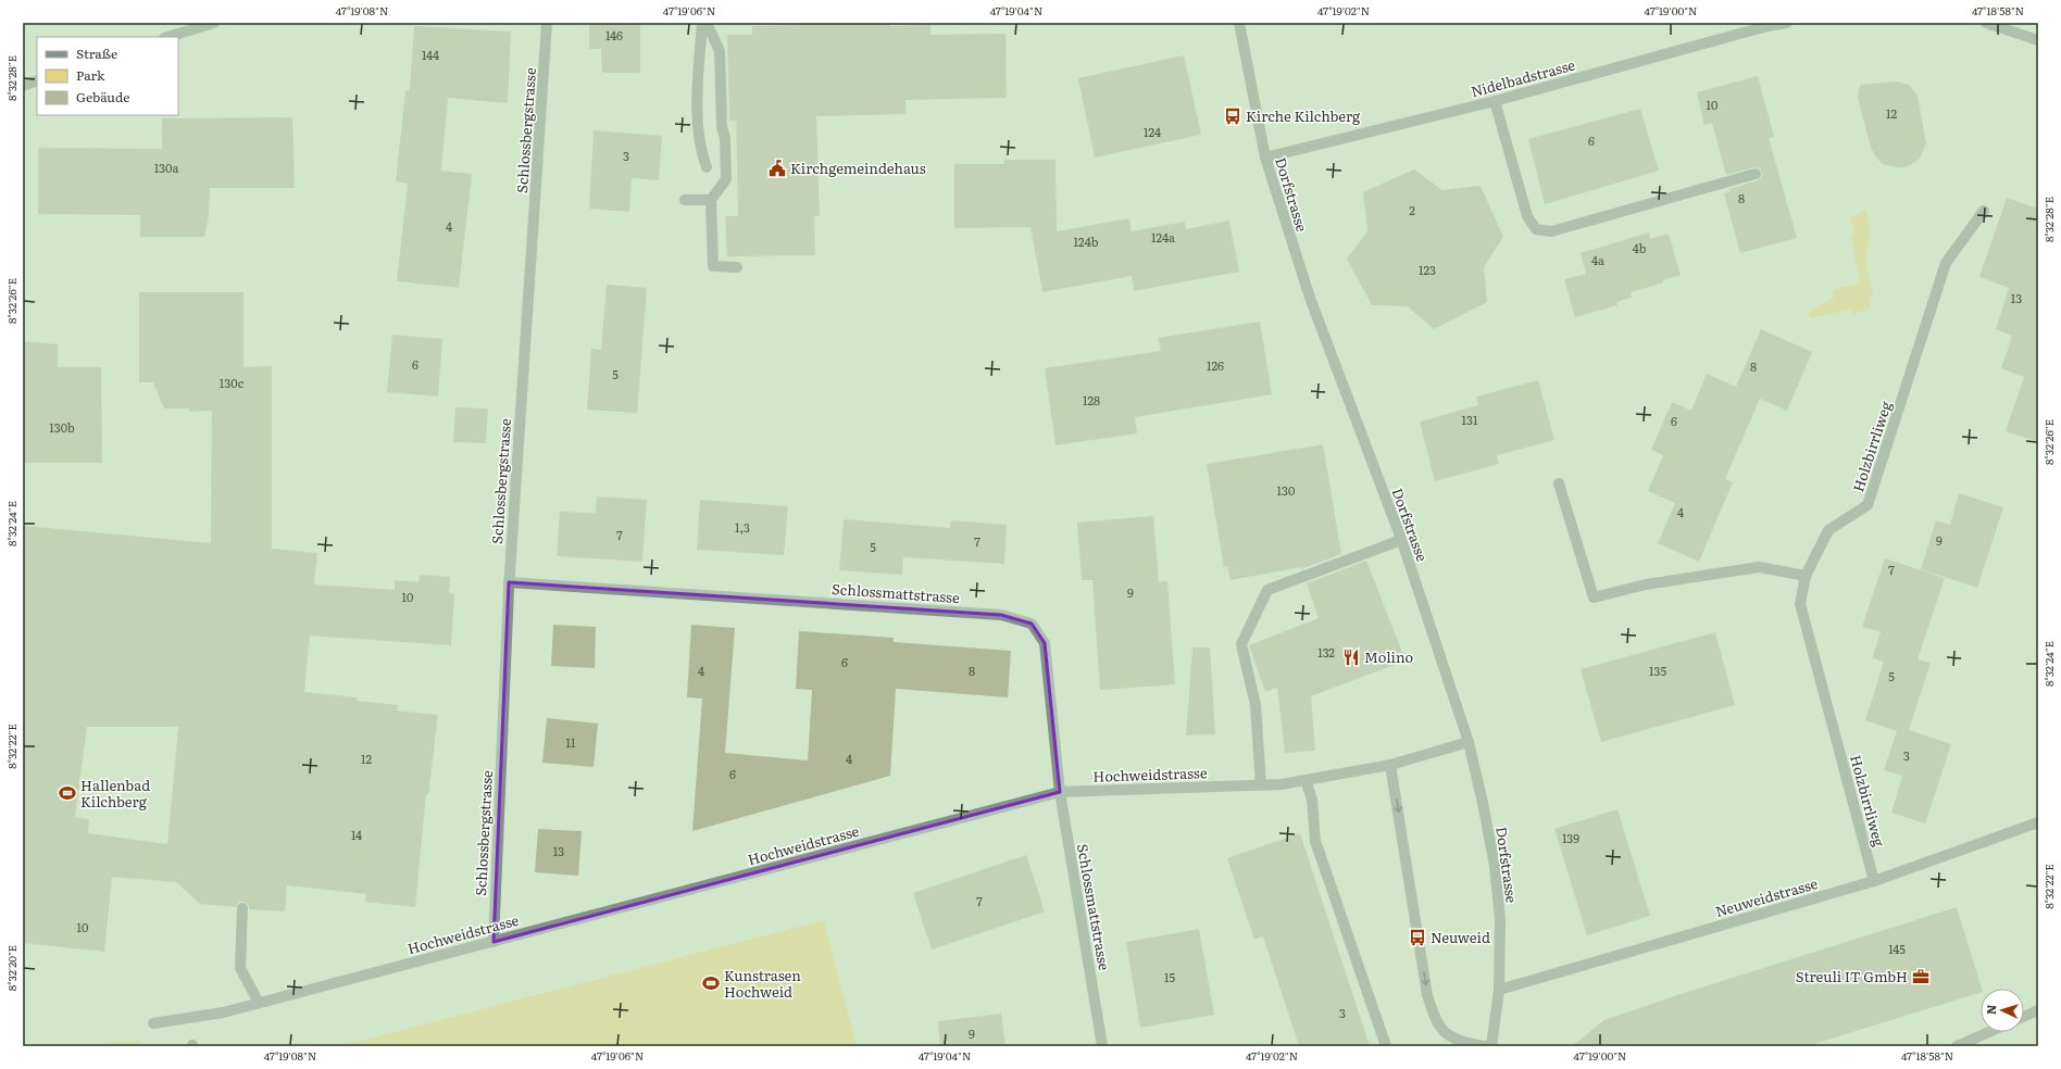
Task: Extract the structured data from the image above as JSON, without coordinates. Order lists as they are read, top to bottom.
{
  "streets": {
    "street": [
      "Nidelbadstrasse",
      "Schlossbergstrasse",
      "Dorfstrasse",
      "Holzbirrliweg",
      "Schlossmattstrasse",
      "Hochweidstrasse",
      "Neuweidstrasse"
    ]
  },
  "crossings": [
    ["Nidelbadstrasse", "Dorfstrasse"],
    ["Schlossbergstrasse", "Schlossmattstrasse"],
    ["Schlossbergstrasse", "Hochweidstrasse"],
    ["Dorfstrasse", "Hochweidstrasse"],
    ["Dorfstrasse", "Neuweidstrasse"],
    ["Holzbirrliweg", "Neuweidstrasse"],
    ["Schlossmattstrasse", "Hochweidstrasse"]
  ],
  "places": {
    "bus stop": ["Kirche Kilchberg", "Neuweid"],
    "public building": ["Kirchgemeindehaus"],
    "restaurant": ["Molino"],
    "sports": ["Hallenbad Kilchberg", "Kunstrasen Hochweid"],
    "office": ["Streuli IT GmbH"]
  },
  "house_numbers": [
    "146",
    "144",
    "10",
    "12",
    "124",
    "6",
    "3",
    "130a",
    "8",
    "2",
    "4",
    "124a",
    "124b",
    "4b",
    "4a",
    "123",
    "13",
    "6",
    "126",
    "8",
    "5",
    "130c",
    "128",
    "131",
    "6",
    "130b",
    "130",
    "4",
    "1,3",
    "7",
    "9",
    "7",
    "5",
    "7",
    "9",
    "10",
    "132",
    "6",
    "4",
    "8",
    "135",
    "5",
    "11",
    "3",
    "12",
    "4",
    "6",
    "14",
    "139",
    "13",
    "7",
    "10",
    "145",
    "15",
    "3",
    "9"
  ],
  "legend": ["Straße", "Park", "Gebäude"],
  "north": "left",
  "coordinates": [
    "47°19'08\"N",
    "47°19'06\"N",
    "47°19'04\"N",
    "47°19'02\"N",
    "47°19'00\"N",
    "47°18'58\"N",
    "8°32'28\"E",
    "8°32'26\"E",
    "8°32'24\"E",
    "8°32'22\"E",
    "8°32'20\"E"
  ]
}
